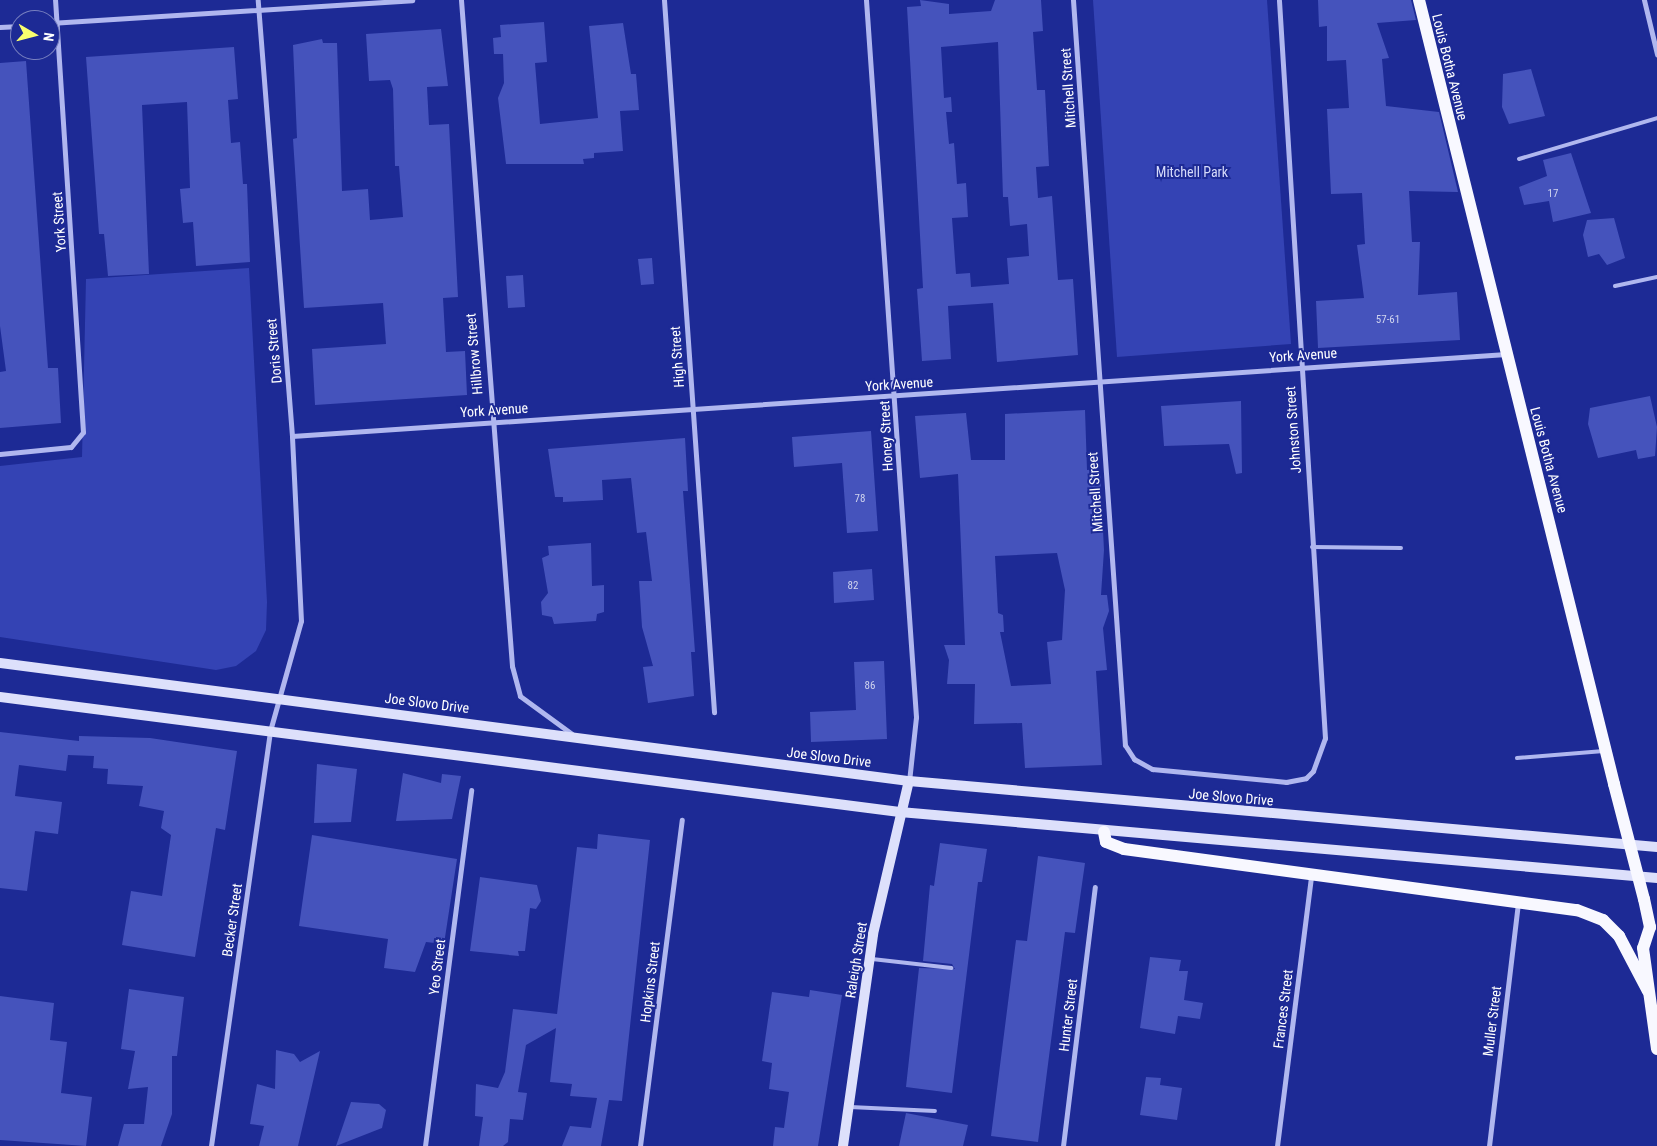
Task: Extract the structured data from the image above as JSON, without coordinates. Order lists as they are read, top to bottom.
{
  "streets": {
    "main road": ["Louis Botha Avenue", "Joe Slovo Drive", "Raleigh Street"],
    "street": [
      "Mitchell Street",
      "York Street",
      "Doris Street",
      "Hillbrow Street",
      "York Avenue",
      "High Street",
      "Johnston Street",
      "Honey Street",
      "Becker Street",
      "Yeo Street",
      "Hopkins Street",
      "Frances Street",
      "Hunter Street",
      "Muller Street"
    ]
  },
  "crossings": [
    ["Louis Botha Avenue", "York Avenue"],
    ["Mitchell Street", "York Avenue"],
    ["Mitchell Street", "Johnston Street"],
    ["Doris Street", "York Avenue"],
    ["Doris Street", "Joe Slovo Drive"],
    ["Doris Street", "Becker Street"],
    ["Hillbrow Street", "York Avenue"],
    ["Hillbrow Street", "Joe Slovo Drive"],
    ["York Avenue", "High Street"],
    ["York Avenue", "Johnston Street"],
    ["York Avenue", "Honey Street"],
    ["Honey Street", "Joe Slovo Drive"],
    ["Honey Street", "Raleigh Street"],
    ["Joe Slovo Drive", "Becker Street"],
    ["Joe Slovo Drive", "Raleigh Street"]
  ],
  "parks": ["Mitchell Park"],
  "house_numbers": [
    "17",
    "57-61",
    "78",
    "82",
    "86"
  ],
  "north": "right"
}
